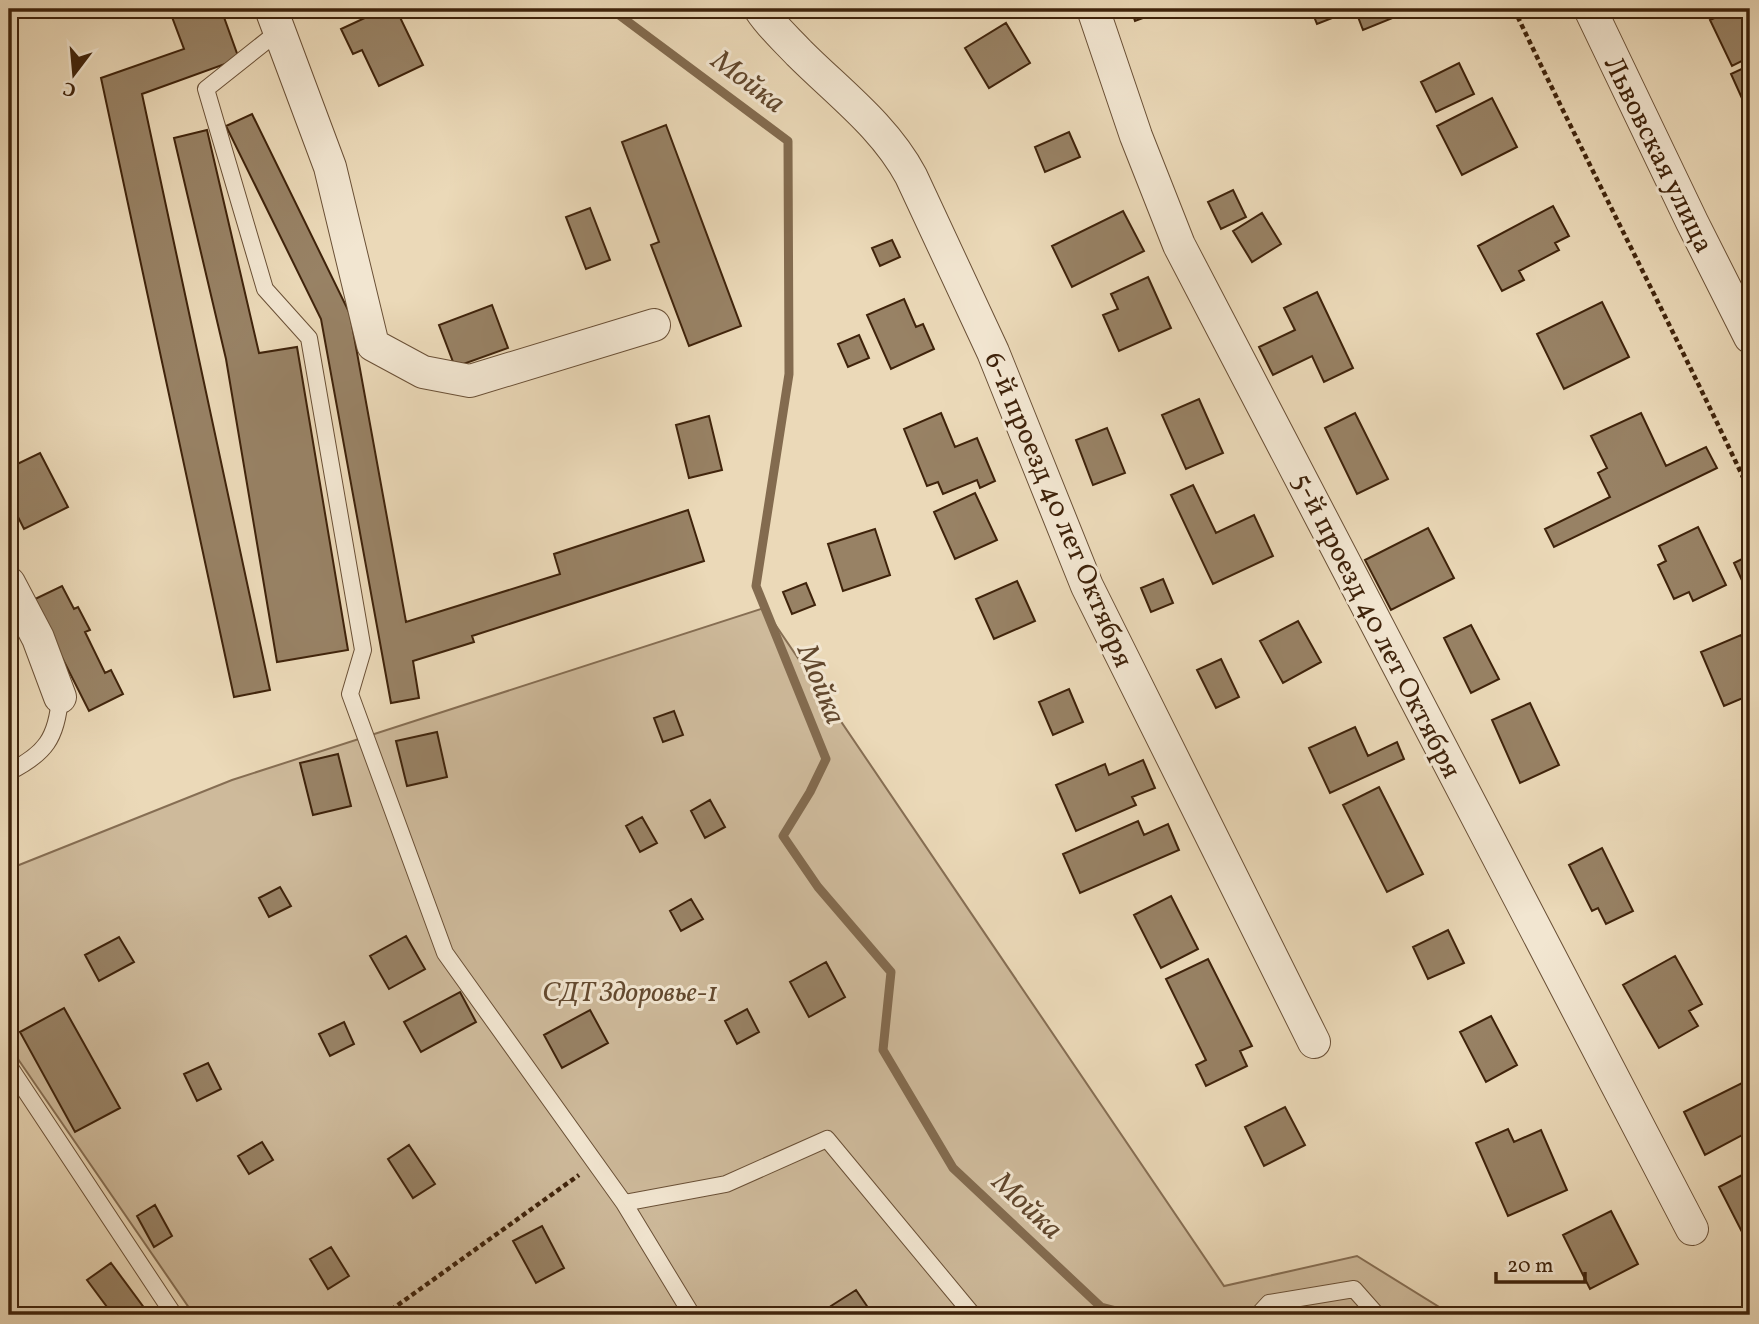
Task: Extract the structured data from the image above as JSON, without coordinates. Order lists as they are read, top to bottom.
{
  "streets": {
    "street": ["Львовская улица", "6-й проезд 40 лет Октября", "5-й проезд 40 лет Октября"]
  },
  "water": ["Мойка"],
  "parks": ["СДТ Здоровье-1"],
  "scale_bar": "20 m",
  "north": "bottom"
}
